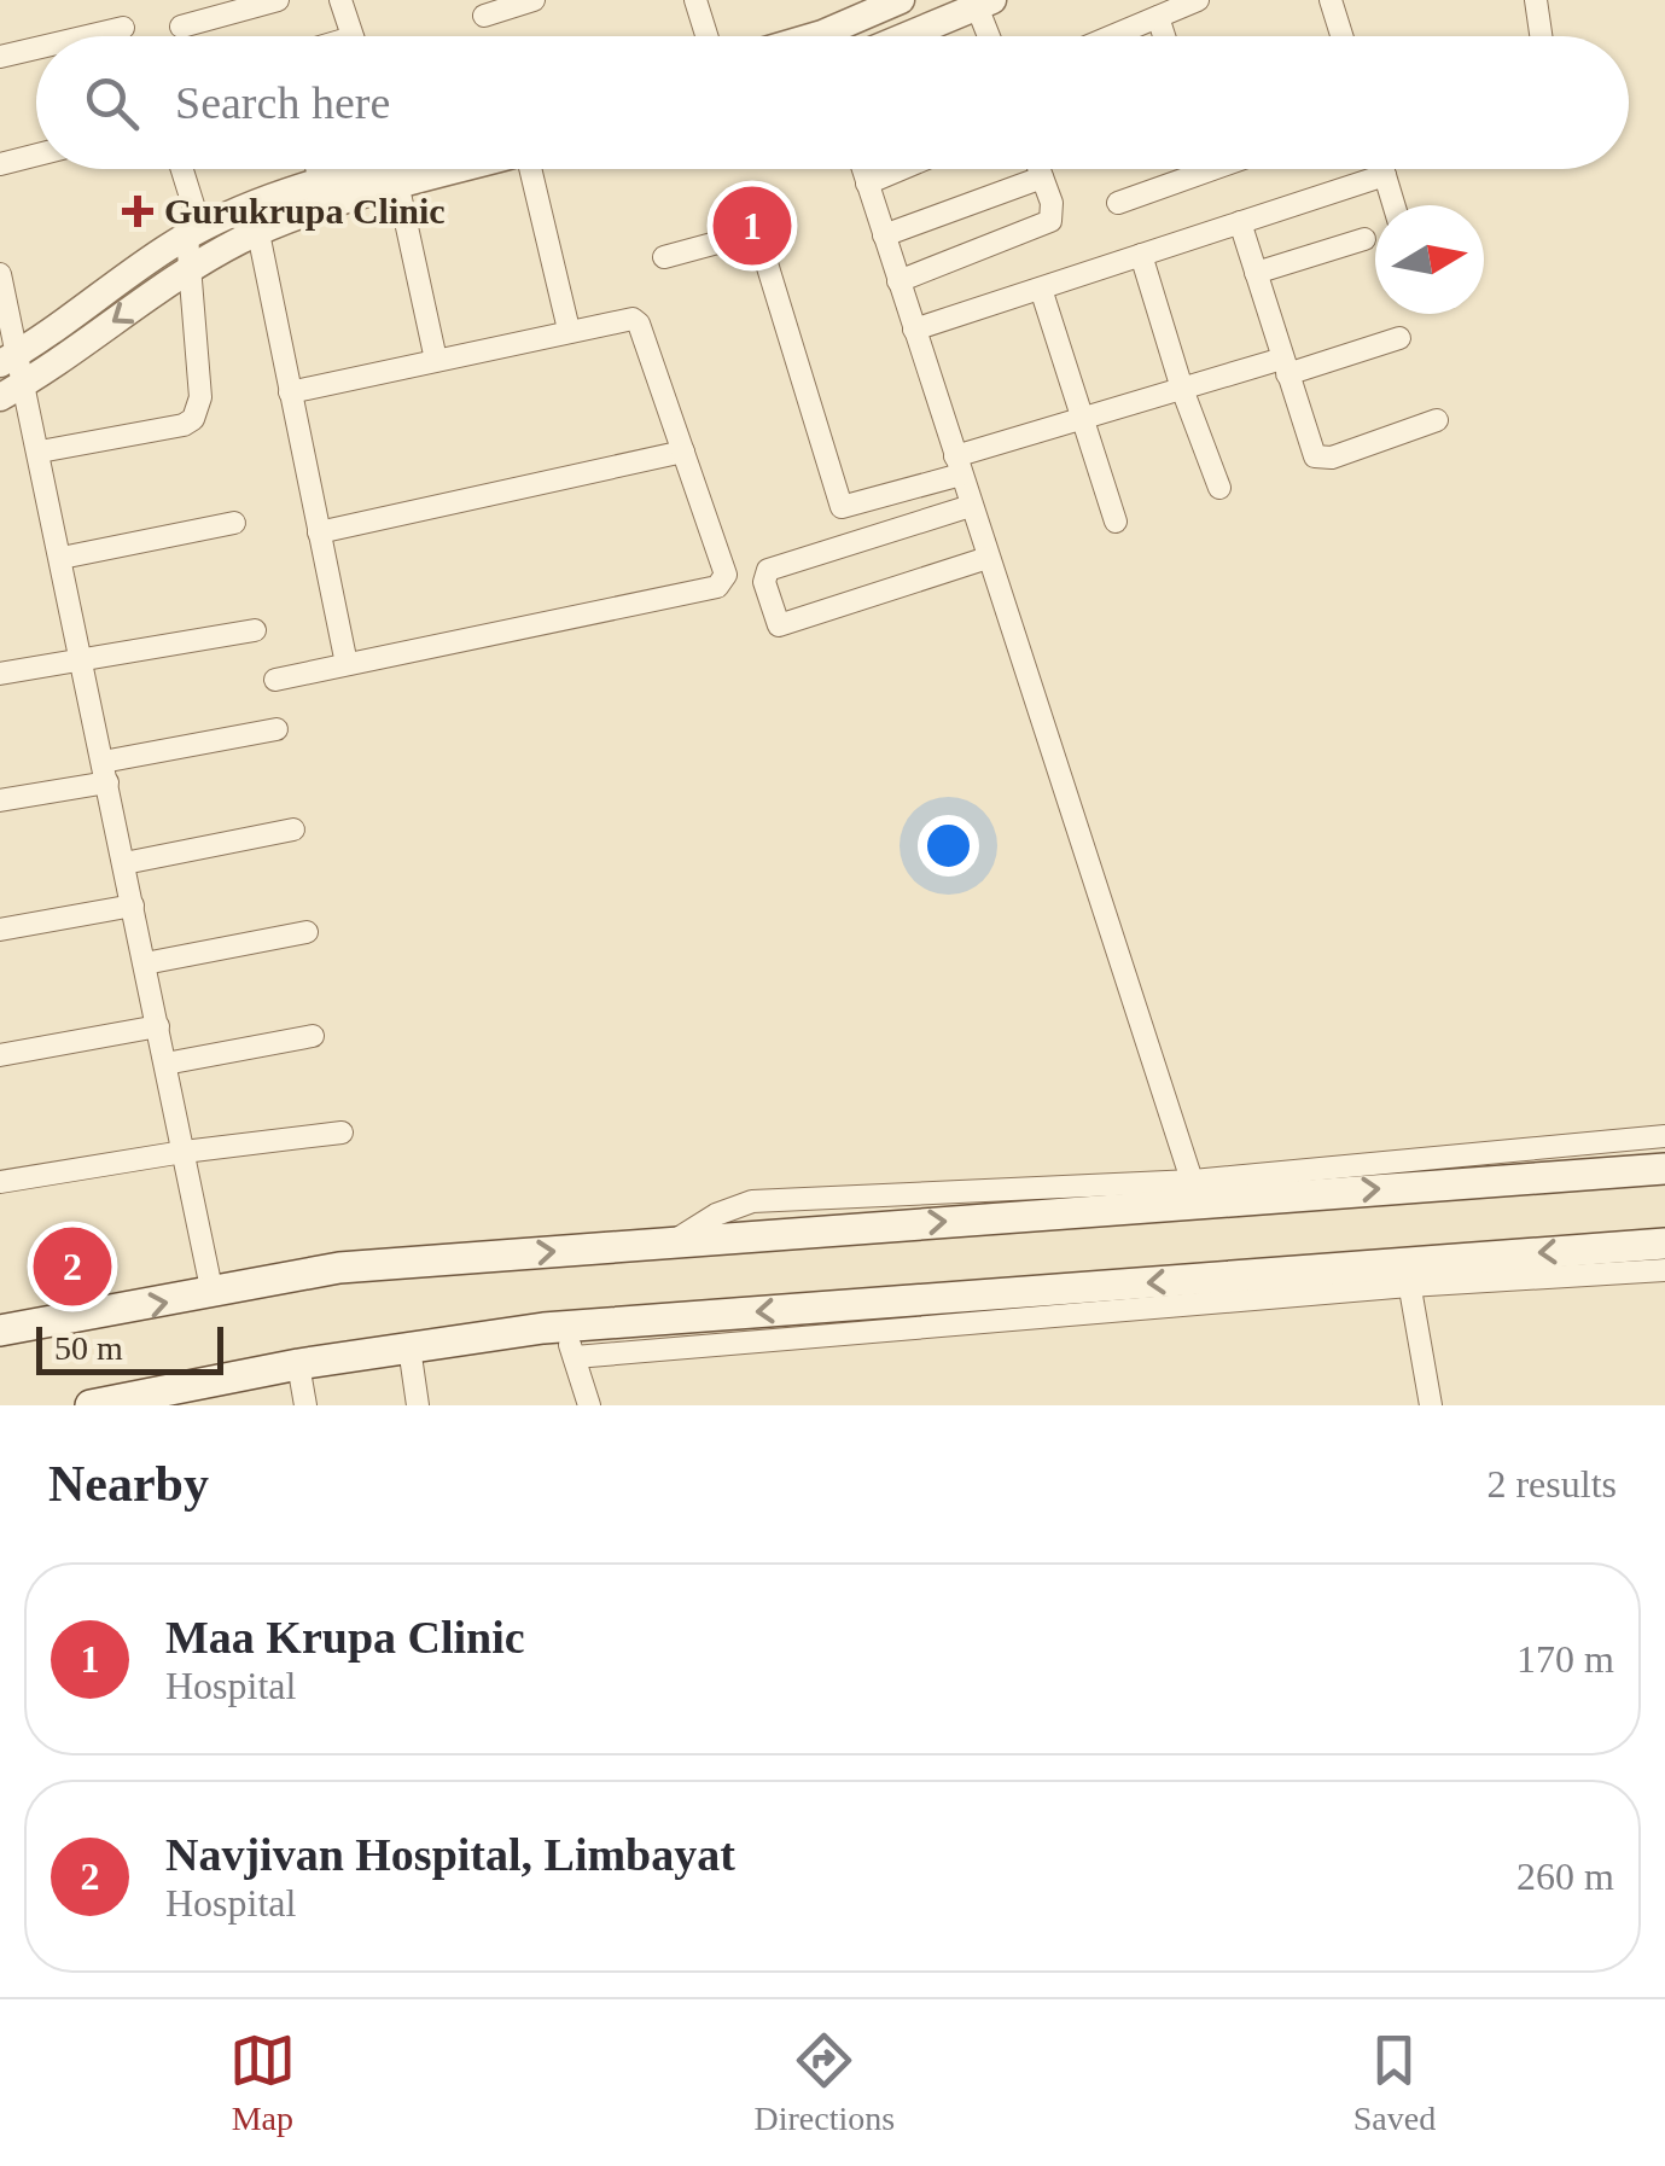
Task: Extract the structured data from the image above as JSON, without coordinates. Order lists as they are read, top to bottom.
{
  "places": {
    "health": ["Gurukrupa Clinic"]
  },
  "scale_bar": "50 m",
  "north": "right",
  "page": {
    "search": "Search here",
    "pins": ["1", "2"],
    "scale": "50 m",
    "heading": ["Nearby", "2 results"],
    "list": [
      {
        "mark": "1",
        "name": "Maa Krupa Clinic",
        "note": "Hospital",
        "value": "170 m"
      },
      {
        "mark": "2",
        "name": "Navjivan Hospital, Limbayat",
        "note": "Hospital",
        "value": "260 m"
      }
    ],
    "nav": ["Map", "Directions", "Saved"]
  }
}
